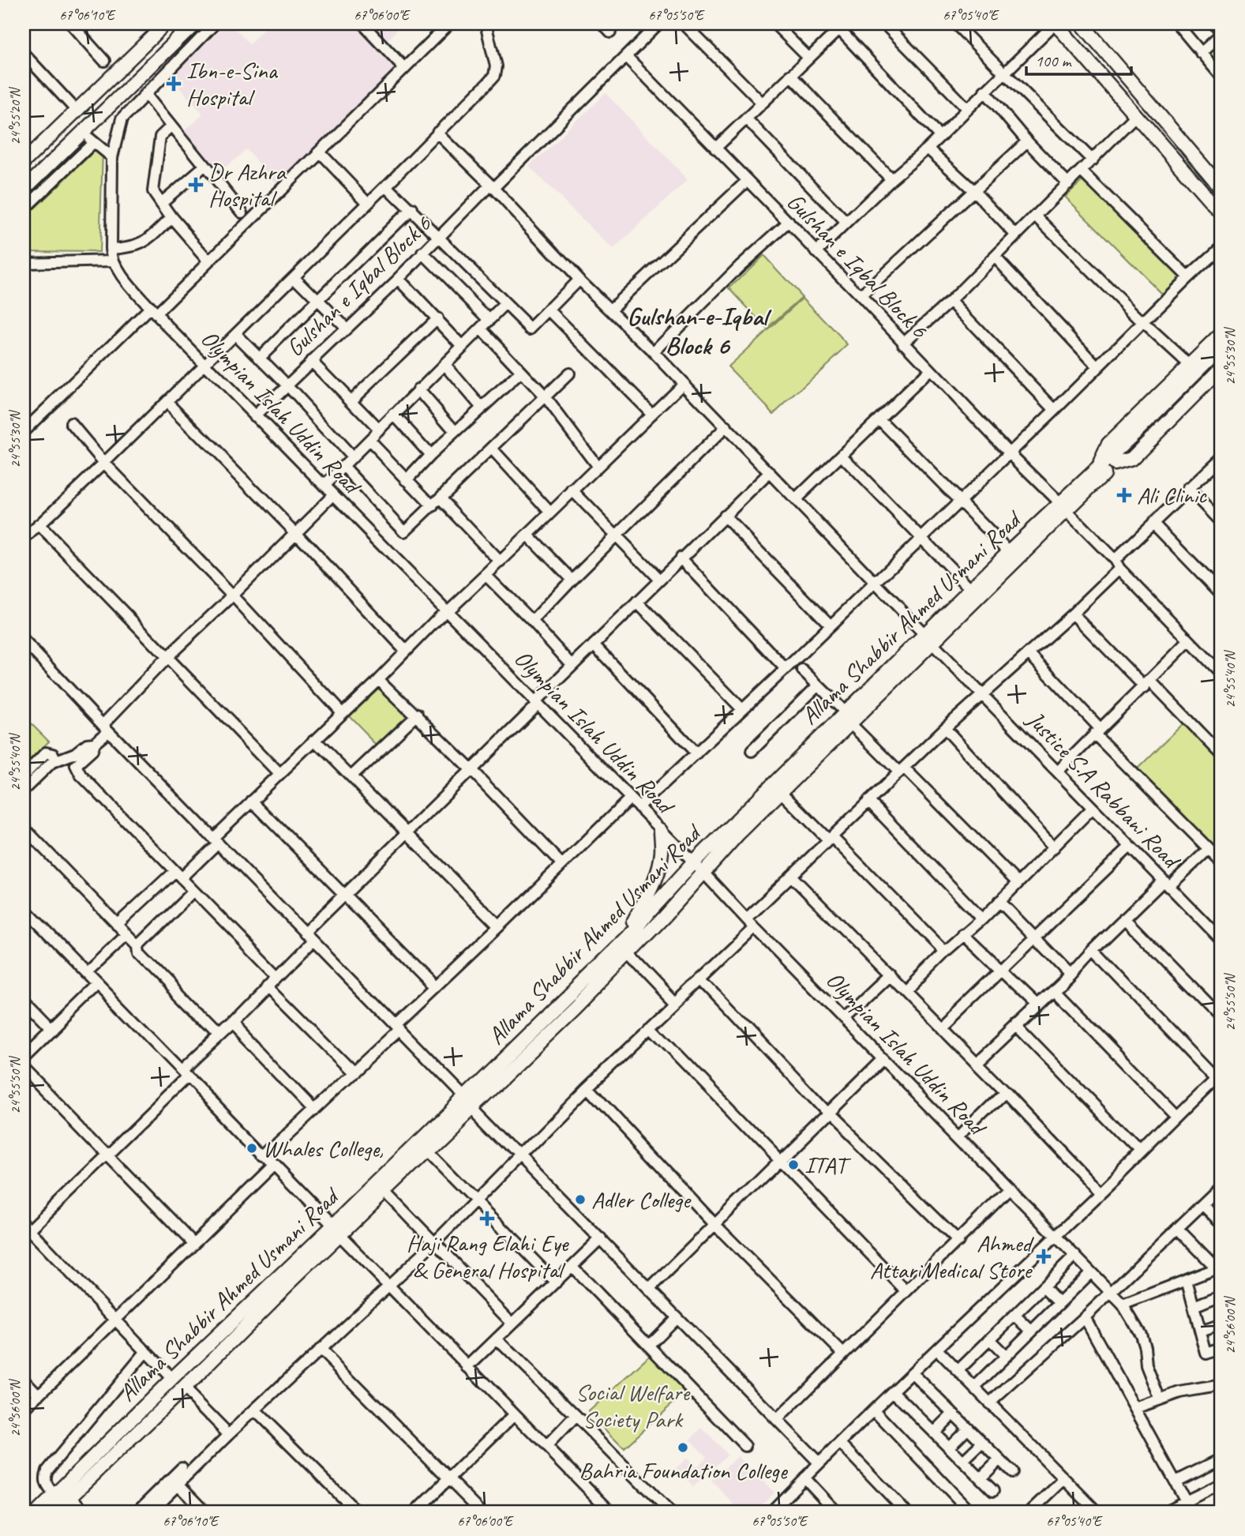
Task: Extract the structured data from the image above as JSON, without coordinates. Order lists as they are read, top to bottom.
{
  "streets": {
    "main road": ["Allama Shabbir Ahmed Usmani Road"],
    "street": ["Gulshan e Iqbal Block 6", "Olympian Islah Uddin Road", "Justice S.A Rabbani Road"]
  },
  "crossings": [
    ["Gulshan e Iqbal Block 6", "Olympian Islah Uddin Road"],
    ["Gulshan e Iqbal Block 6", "Allama Shabbir Ahmed Usmani Road"],
    ["Olympian Islah Uddin Road", "Allama Shabbir Ahmed Usmani Road"],
    ["Allama Shabbir Ahmed Usmani Road", "Justice S.A Rabbani Road"]
  ],
  "districts": ["Gulshan-e-Iqbal Block 6"],
  "parks": ["Social Welfare Society Park"],
  "places": {
    "health": [
      "Ibn-e-Sina Hospital",
      "Dr Azhra Hospital",
      "Ali Clinic",
      "Haji Rang Elahi Eye & General Hospital",
      "Ahmed AttariMedical Store"
    ],
    "other": [
      "Whales College,",
      "ITAT",
      "Adler College",
      "Bahria Foundation College"
    ]
  },
  "scale_bar": "100 m",
  "coordinates": [
    "67°06'10\"E",
    "67°06'00\"E",
    "67°05'50\"E",
    "67°05'40\"E",
    "24°55'20\"N",
    "24°55'30\"N",
    "24°55'40\"N",
    "24°55'50\"N",
    "24°56'00\"N"
  ]
}
